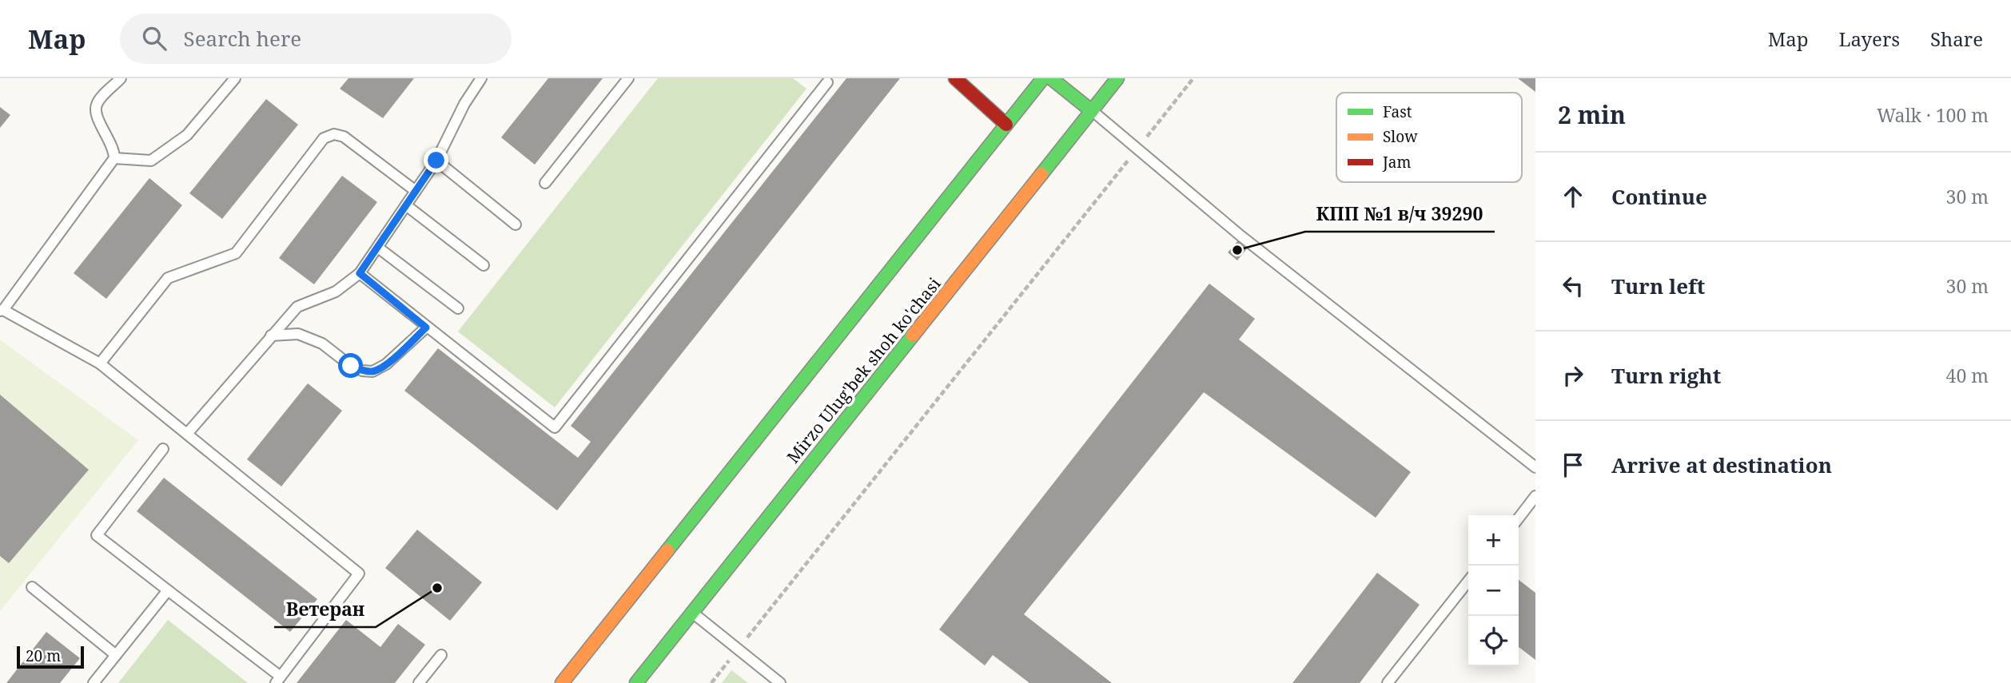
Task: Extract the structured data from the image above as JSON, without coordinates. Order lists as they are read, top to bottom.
{
  "streets": {
    "main road": ["Mirzo Ulug'bek shoh ko'chasi"]
  },
  "places": ["КПП №1 в/ч 39290", "Ветеран"],
  "legend": ["Fast", "Slow", "Jam"],
  "scale_bar": "20 m",
  "page": {
    "header": "Map",
    "search": "Search here",
    "nav": ["Map", "Layers", "Share"],
    "heading": ["2 min", "Walk · 100 m"],
    "list": [
      ["Continue", "30 m"],
      ["Turn left", "30 m"],
      ["Turn right", "40 m"],
      "Arrive at destination"
    ],
    "map_buttons": ["+", "−"],
    "scale": "20 m"
  }
}
